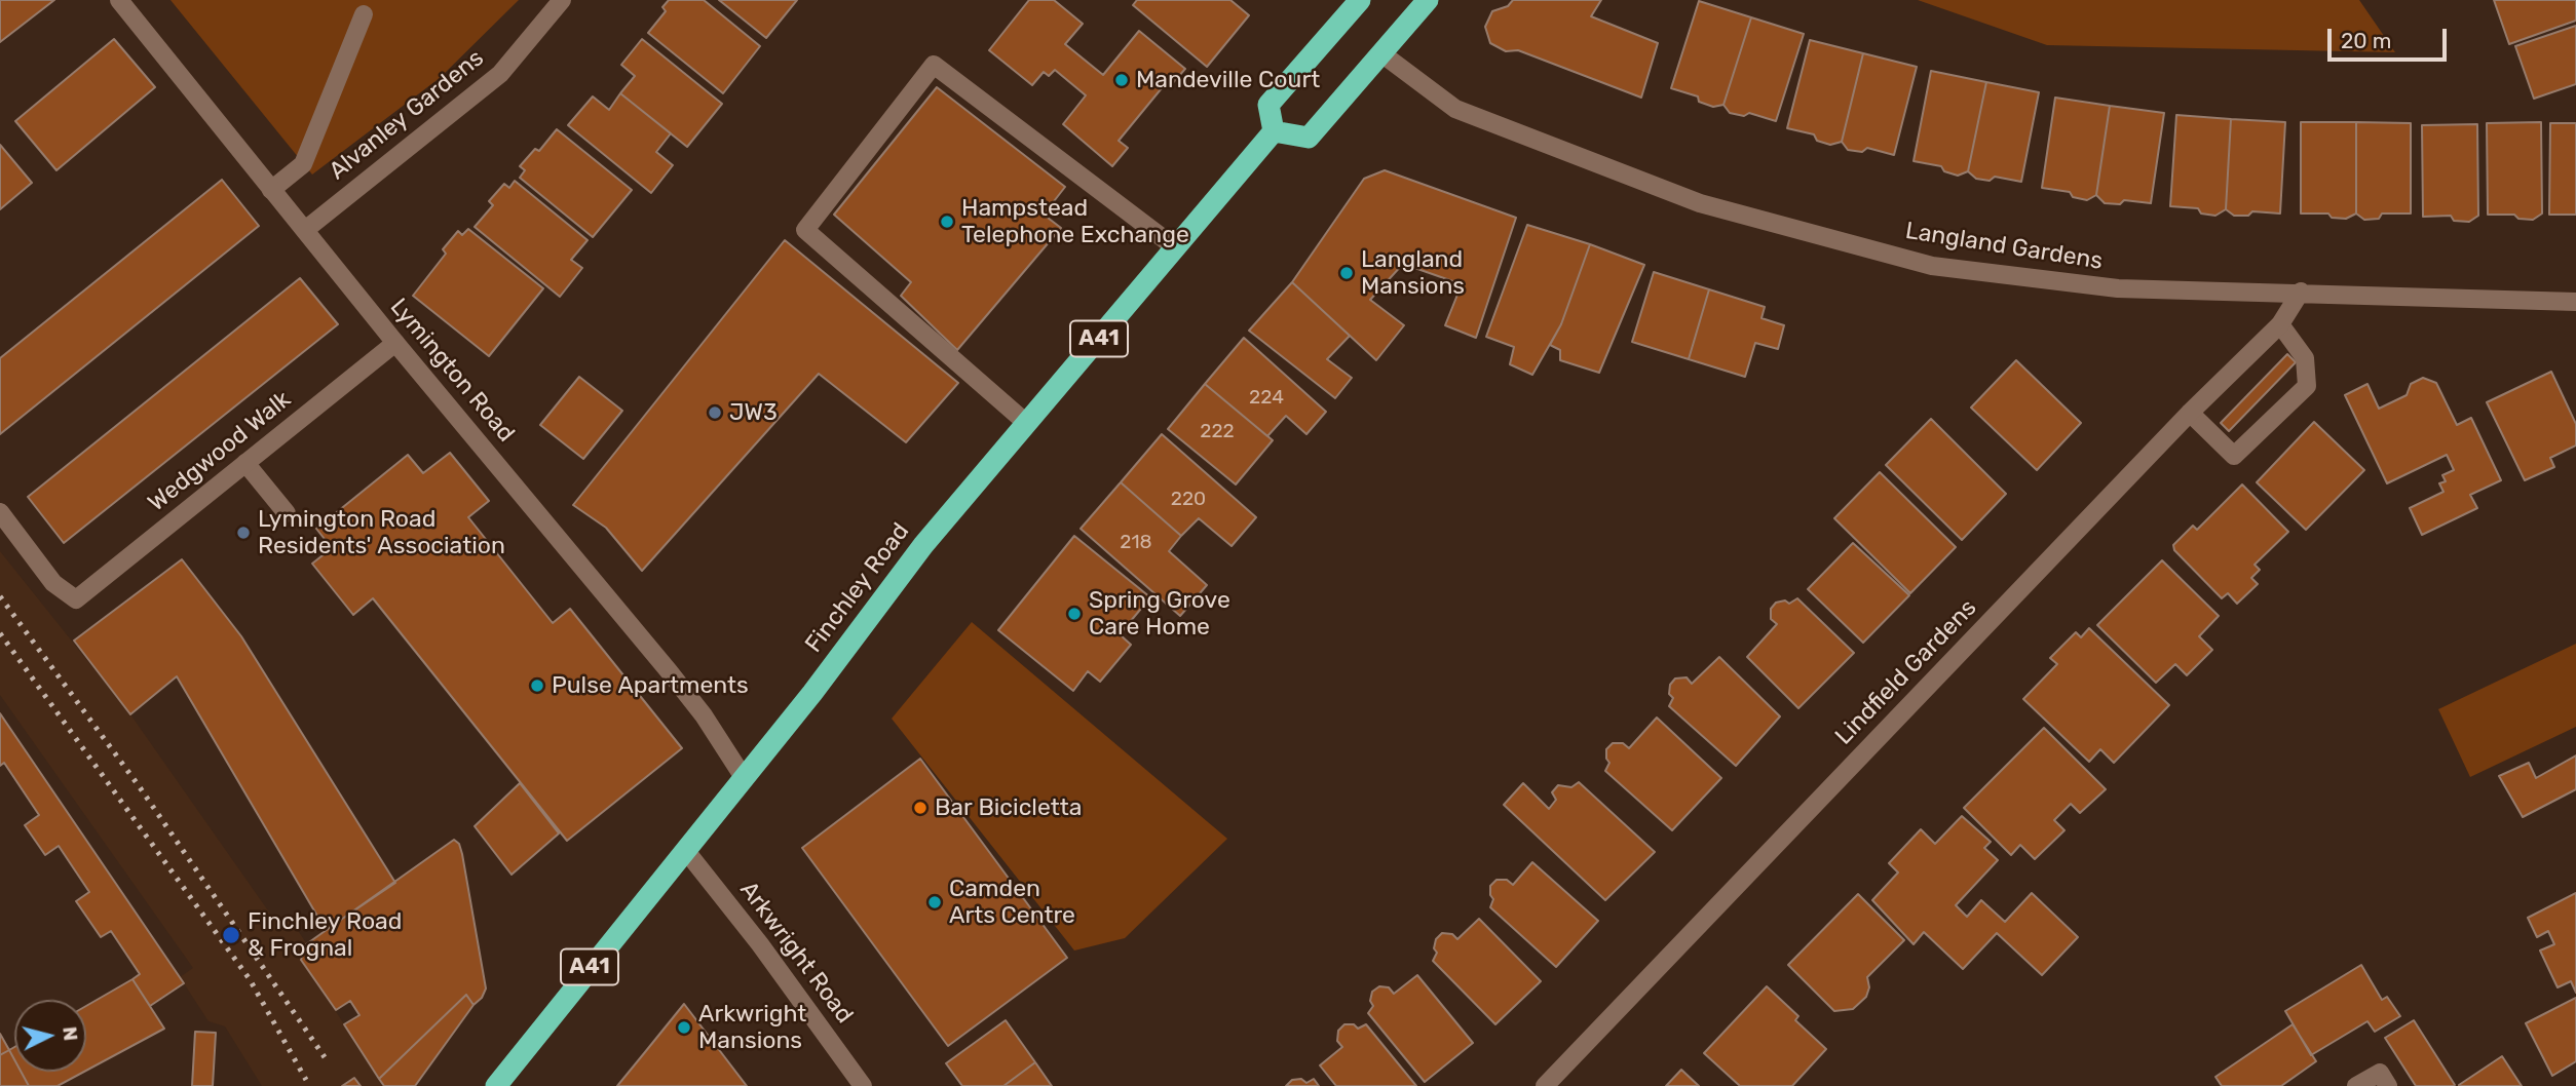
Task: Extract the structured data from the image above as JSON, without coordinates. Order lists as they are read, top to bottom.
{
  "streets": {
    "highway": ["A41", "Finchley Road"],
    "street": [
      "Alvanley Gardens",
      "Langland Gardens",
      "Lymington Road",
      "Wedgwood Walk",
      "Lindfield Gardens",
      "Arkwright Road"
    ]
  },
  "crossings": [
    ["Alvanley Gardens", "Lymington Road"],
    ["Langland Gardens", "Lindfield Gardens"],
    ["Lymington Road", "Wedgwood Walk"],
    ["Lymington Road", "Finchley Road"],
    ["Finchley Road", "Arkwright Road"]
  ],
  "places": [
    "Mandeville Court",
    "Hampstead Telephone Exchange",
    "Langland Mansions",
    "JW3",
    "Lymington Road Residents' Association",
    "Spring Grove Care Home",
    "Pulse Apartments",
    "Bar Bicicletta",
    "Camden Arts Centre",
    "Finchley Road & Frognal",
    "Arkwright Mansions"
  ],
  "house_numbers": [
    "224",
    "222",
    "220",
    "218"
  ],
  "scale_bar": "20 m",
  "north": "right"
}
